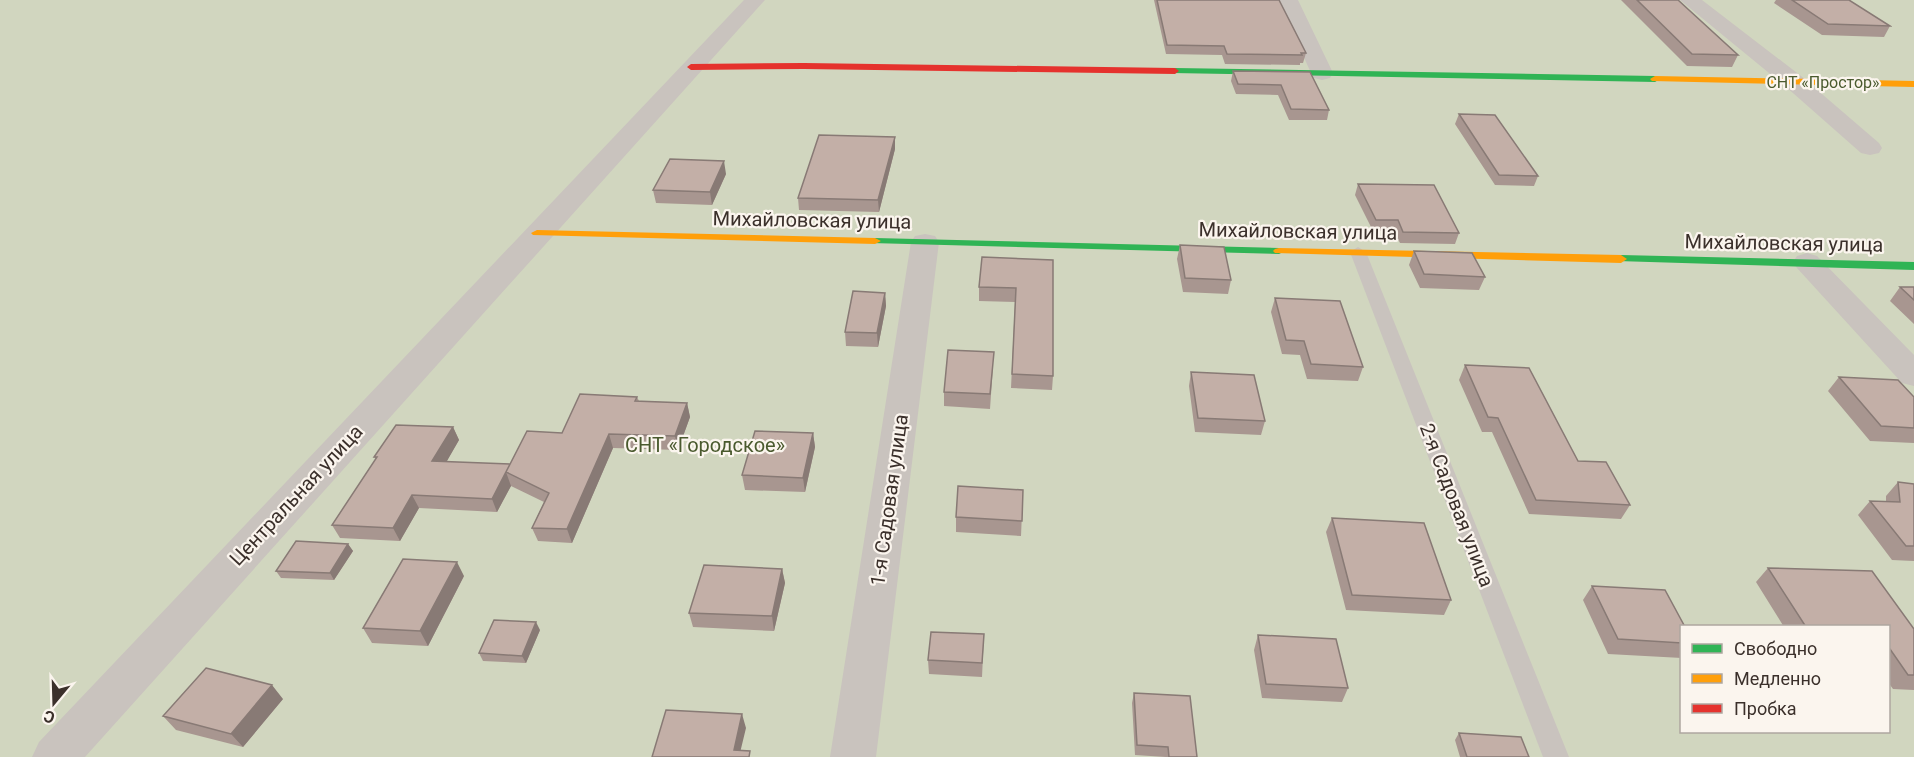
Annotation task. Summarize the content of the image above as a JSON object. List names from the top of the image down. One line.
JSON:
{"streets":{"street":["Михайловская улица","Центральная улица","1-я Садовая улица"],"lane":["2-я Садовая улица"]},"crossings":[["Михайловская улица","Центральная улица"],["Михайловская улица","1-я Садовая улица"],["Михайловская улица","2-я Садовая улица"]],"parks":["СНТ «Простор»","СНТ «Городское»"],"legend":["Свободно","Медленно","Пробка"],"north":"bottom"}
